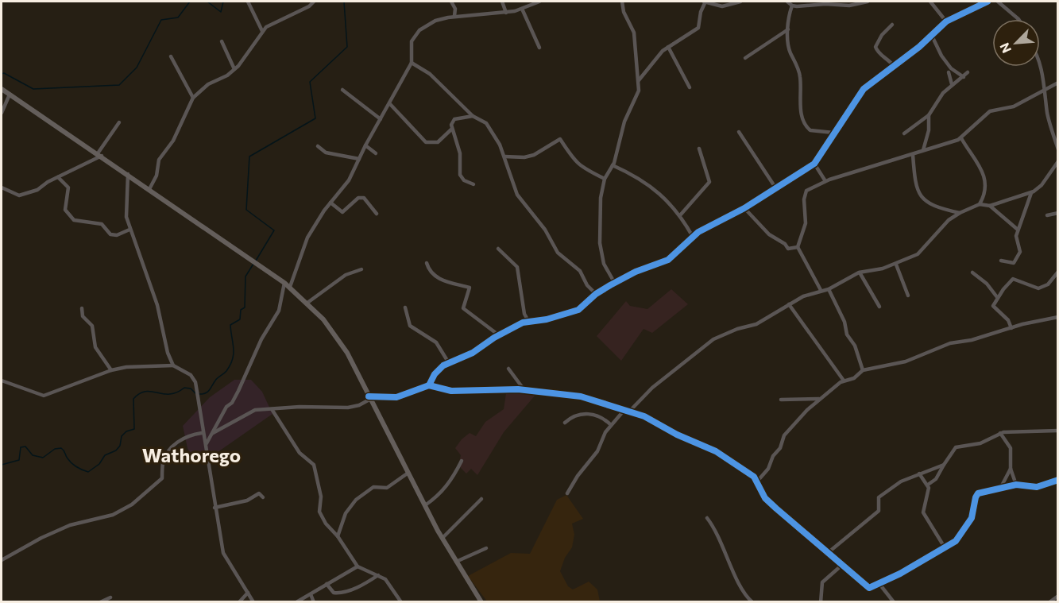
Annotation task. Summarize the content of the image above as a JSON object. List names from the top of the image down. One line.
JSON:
{"districts":["Wathorego"],"north":"bottom left"}
